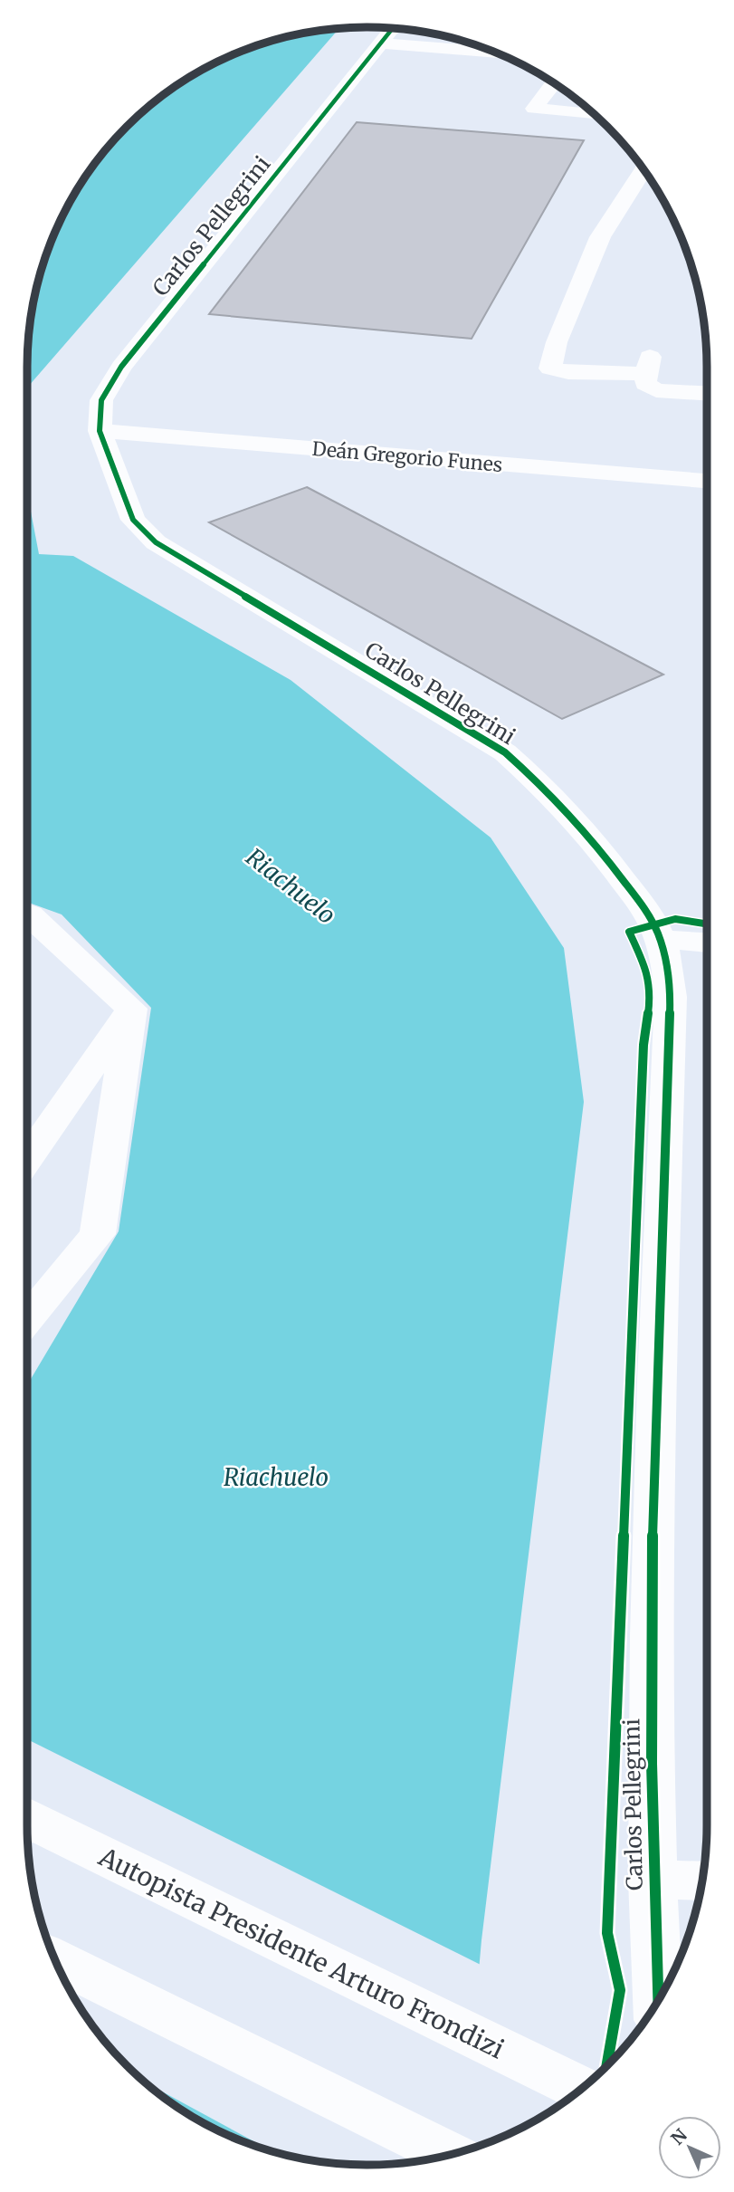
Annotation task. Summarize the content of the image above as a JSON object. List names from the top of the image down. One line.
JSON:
{"streets":{"main road":["Carlos Pellegrini","Deán Gregorio Funes","Autopista Presidente Arturo Frondizi"]},"crossings":[["Carlos Pellegrini","Deán Gregorio Funes"]],"water":["Riachuelo"],"north":"top left"}
